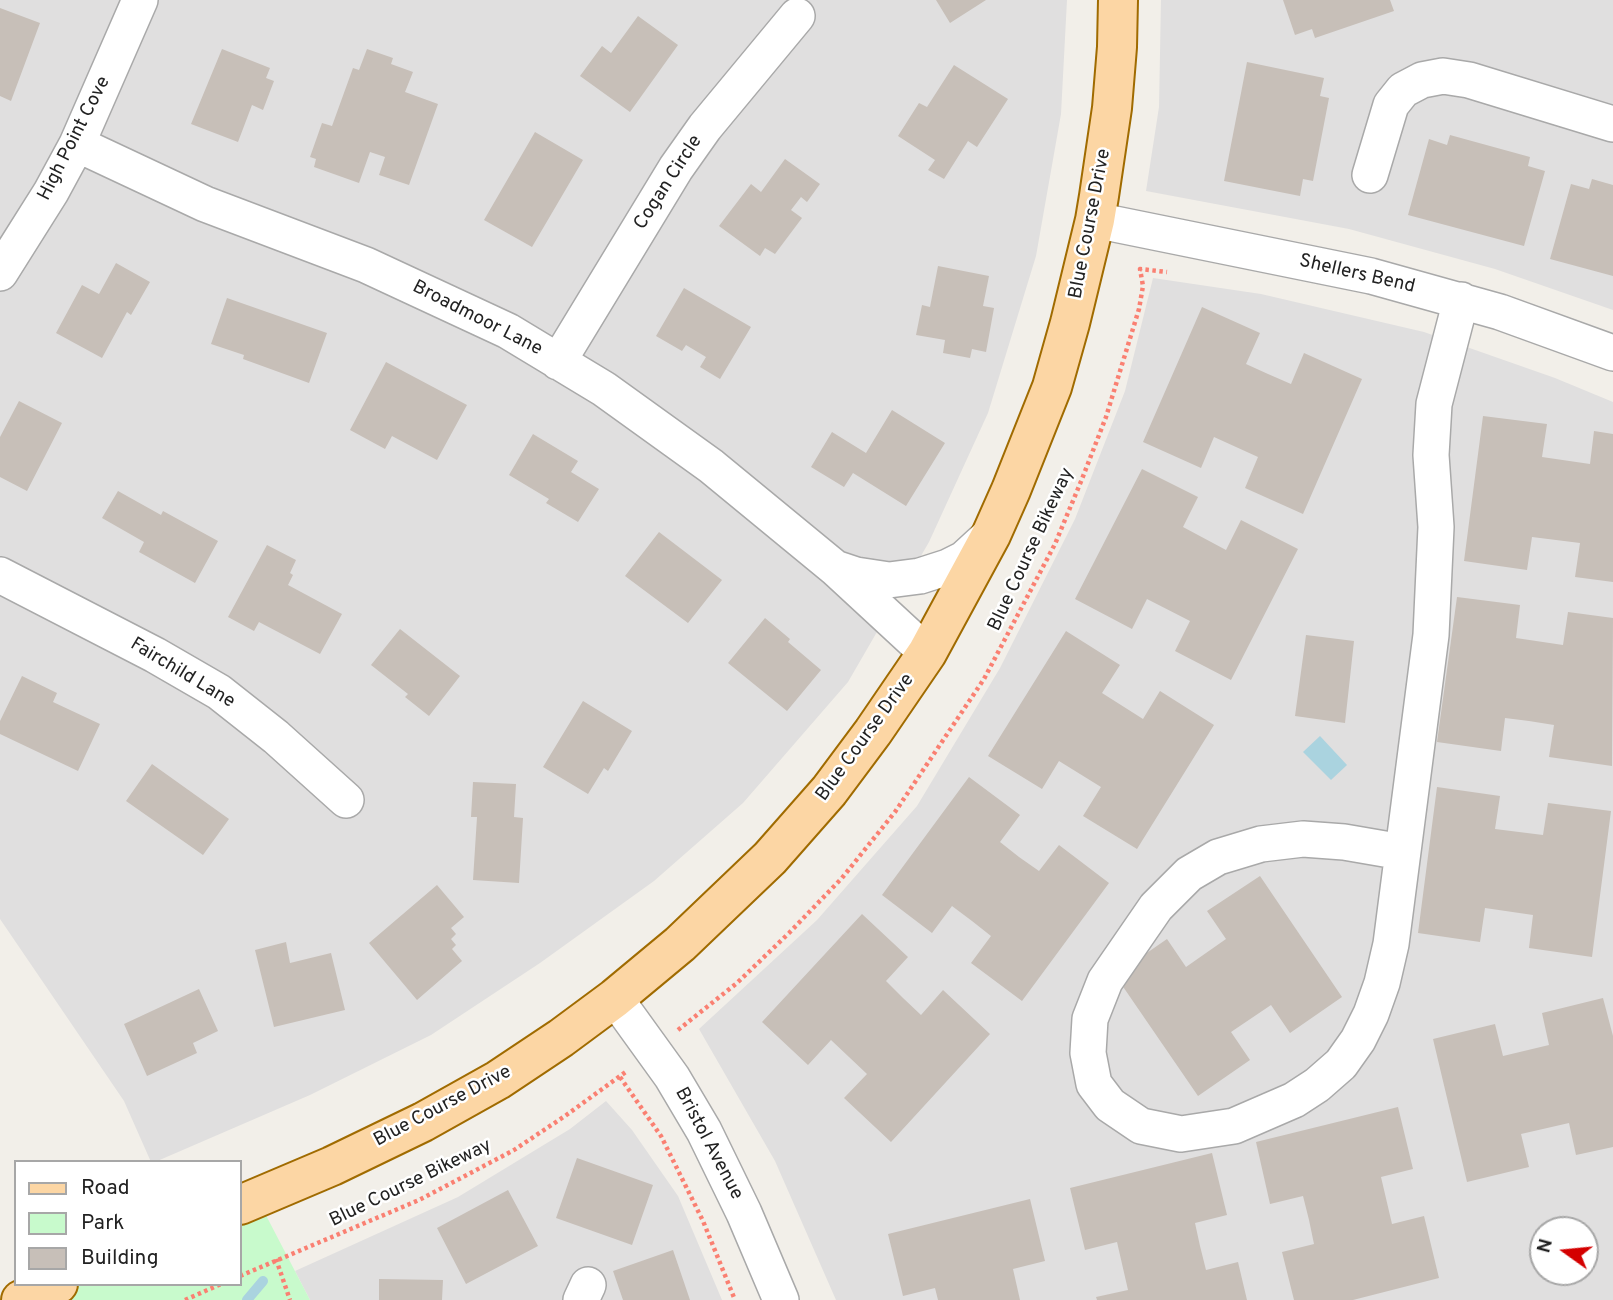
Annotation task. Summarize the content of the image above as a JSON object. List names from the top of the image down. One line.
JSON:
{"streets":{"main road":["Blue Course Drive"],"street":["High Point Cove","Cogan Circle","Shellers Bend","Broadmoor Lane","Fairchild Lane","Bristol Avenue"],"path":["Blue Course Bikeway"]},"crossings":[["High Point Cove","Broadmoor Lane"],["Cogan Circle","Broadmoor Lane"],["Blue Course Drive","Shellers Bend"],["Blue Course Drive","Broadmoor Lane"],["Blue Course Drive","Bristol Avenue"]],"legend":["Road","Park","Building"],"north":"left"}
